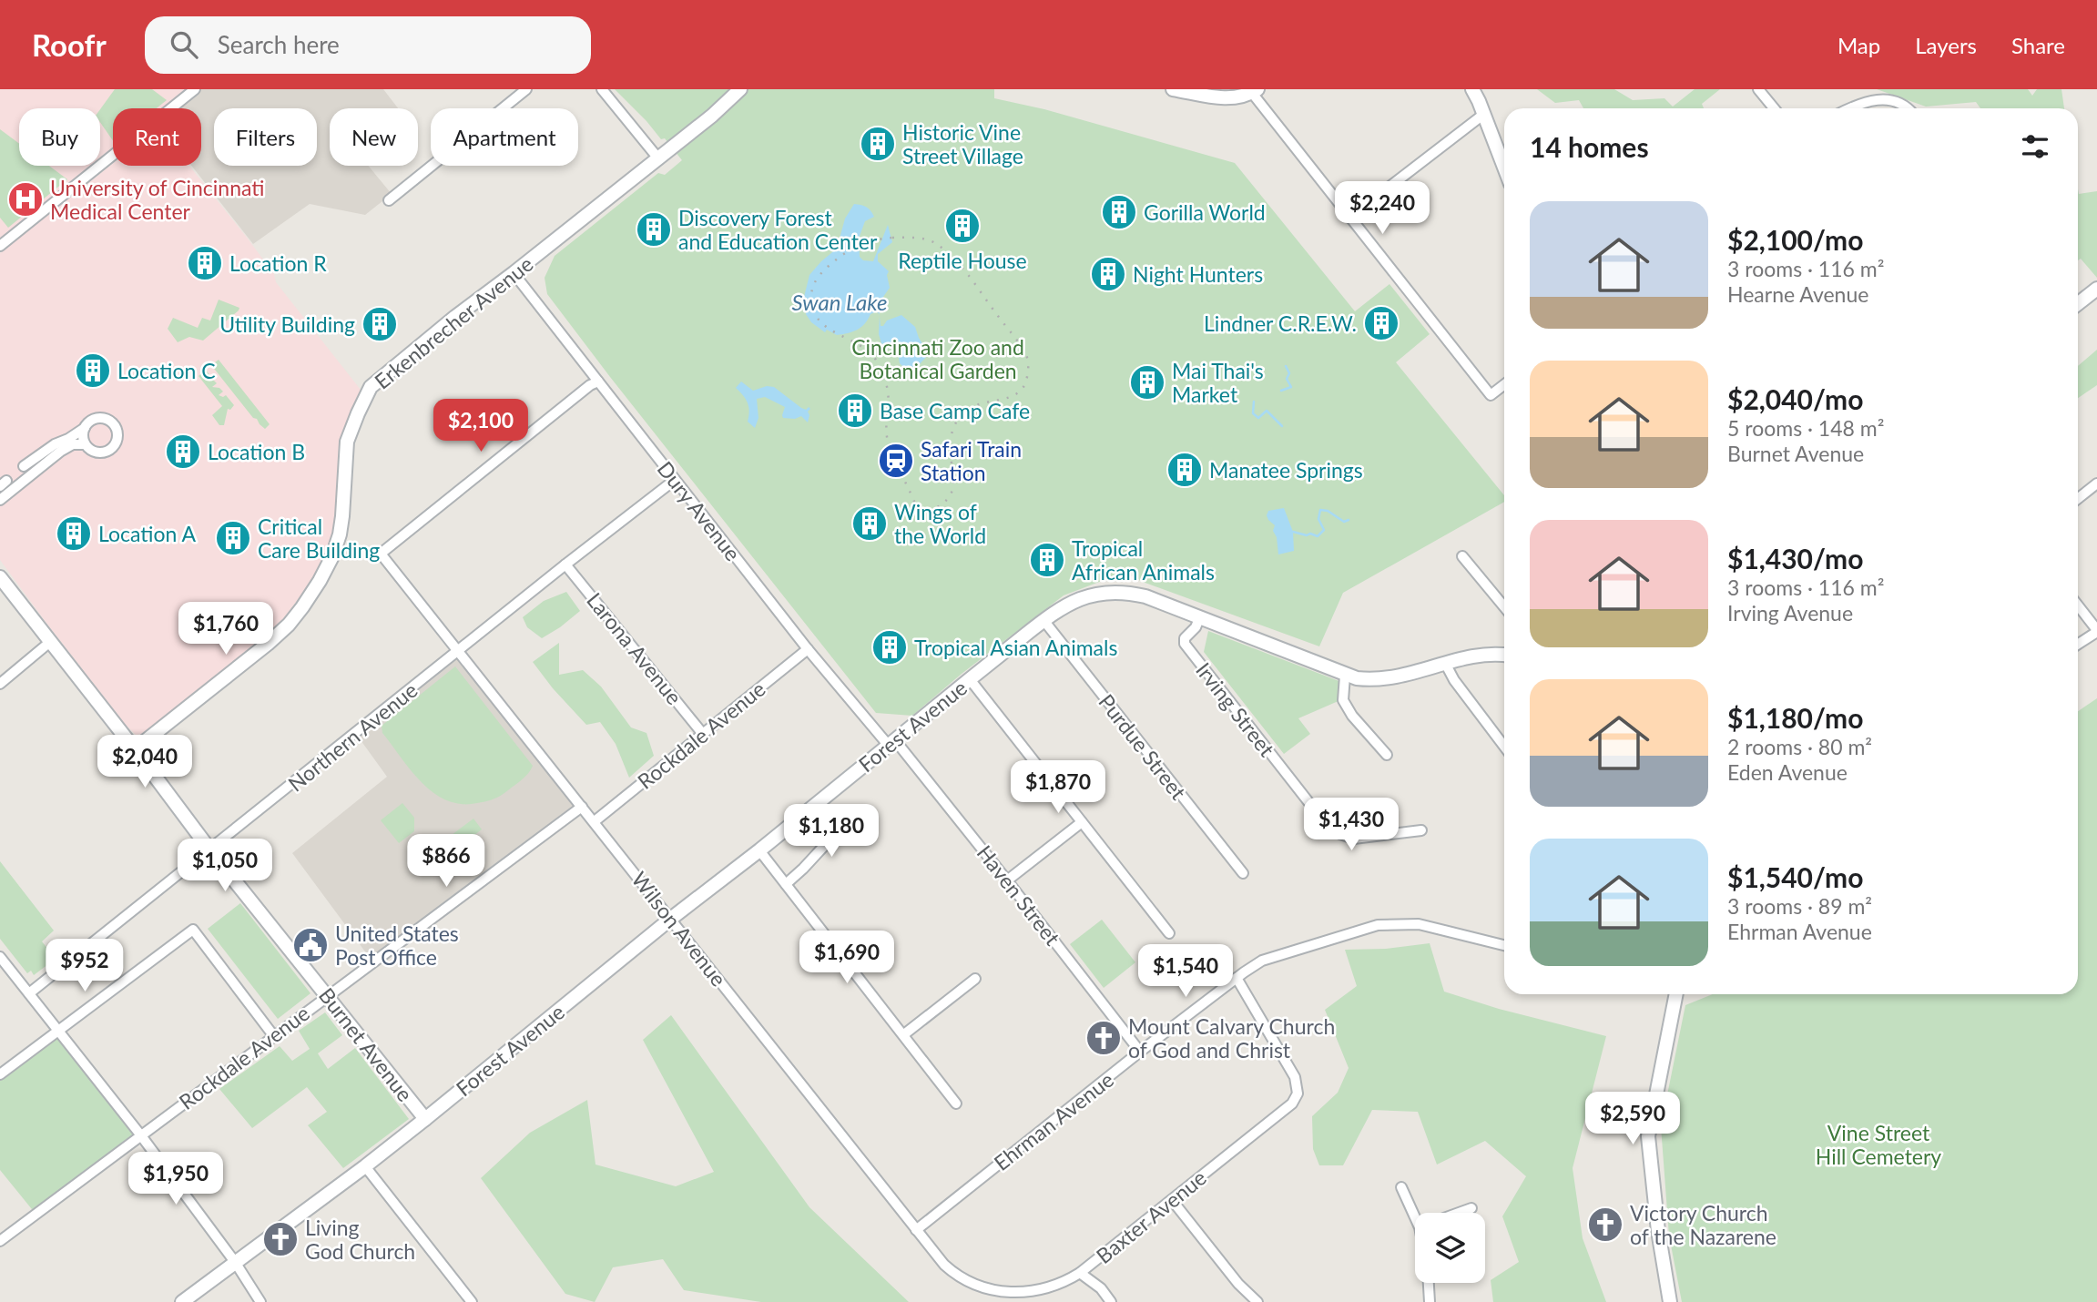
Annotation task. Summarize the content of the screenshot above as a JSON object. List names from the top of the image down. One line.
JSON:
{"streets":{"street":["Erkenbrecher Avenue","Dury Avenue","Larona Avenue","Irving Street","Forest Avenue","Rockdale Avenue","Northern Avenue","Purdue Street","Haven Street","Wilson Avenue","Burnet Avenue","Ehrman Avenue","Baxter Avenue"]},"crossings":[["Erkenbrecher Avenue","Dury Avenue"],["Erkenbrecher Avenue","Burnet Avenue"],["Dury Avenue","Forest Avenue"],["Dury Avenue","Rockdale Avenue"],["Dury Avenue","Northern Avenue"],["Dury Avenue","Haven Street"],["Dury Avenue","Wilson Avenue"],["Larona Avenue","Rockdale Avenue"],["Larona Avenue","Northern Avenue"],["Irving Street","Forest Avenue"],["Forest Avenue","Purdue Street"],["Forest Avenue","Haven Street"],["Forest Avenue","Wilson Avenue"],["Forest Avenue","Burnet Avenue"],["Rockdale Avenue","Wilson Avenue"],["Rockdale Avenue","Burnet Avenue"],["Northern Avenue","Wilson Avenue"],["Northern Avenue","Burnet Avenue"],["Haven Street","Ehrman Avenue"],["Wilson Avenue","Ehrman Avenue"],["Wilson Avenue","Baxter Avenue"],["Ehrman Avenue","Baxter Avenue"]],"water":["Swan Lake"],"parks":["Cincinnati Zoo and Botanical Garden","Vine Street Hill Cemetery"],"places":{"building":["Historic Vine Street Village","Gorilla World","Reptile House","Discovery Forest and Education Center","Location R","Night Hunters","Lindner C.R.E.W.","Utility Building","Location C","Mai Thai's Market","Base Camp Cafe","Location B","Manatee Springs","Wings of the World","Location A","Critical Care Building","Tropical African Animals","Tropical Asian Animals"],"hospital":["University of Cincinnati Medical Center"],"station":["Safari Train Station"],"public building":["United States Post Office"],"church":["Mount Calvary Church of God and Christ","Victory Church of the Nazarene","Living God Church"]},"page":{"header":"Roofr","search":"Search here","nav":["Map","Layers","Share"],"chip":["Buy","Rent","Filters","New","Apartment"],"heading":"14 homes","price":["$2,240","$2,100","$1,760","$2,040","$1,870","$1,430","$1,180","$866","$1,050","$1,690","$952","$1,540","$2,590","$1,950"],"list":[{"name":"$2,100/mo","note":"3 rooms · 116 m² · Hearne Avenue"},{"name":"$2,040/mo","note":"5 rooms · 148 m² · Burnet Avenue"},{"name":"$1,430/mo","note":"3 rooms · 116 m² · Irving Avenue"},{"name":"$1,180/mo","note":"2 rooms · 80 m² · Eden Avenue"},{"name":"$1,540/mo","note":"3 rooms · 89 m² · Ehrman Avenue"}]}}
